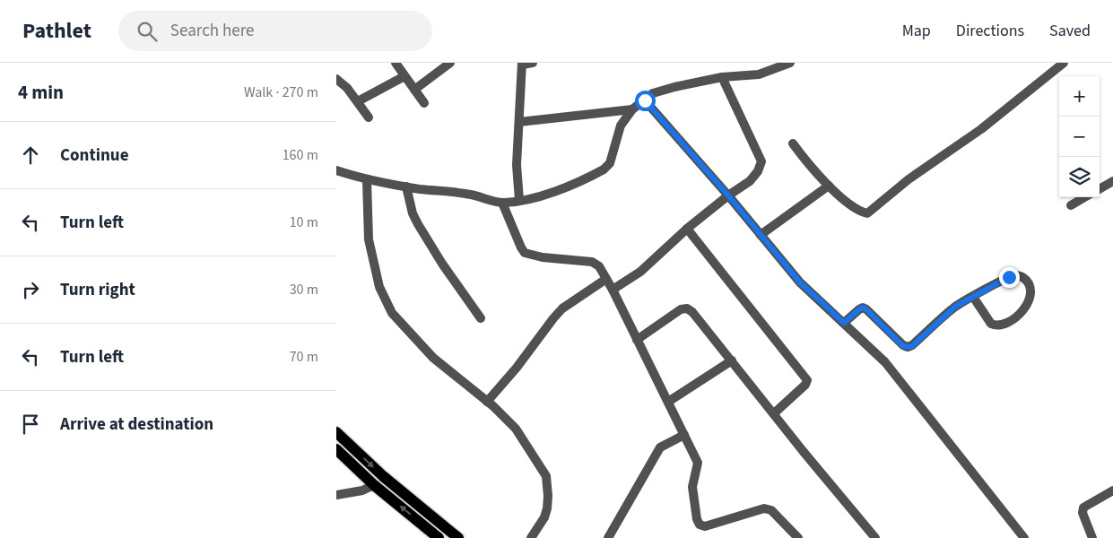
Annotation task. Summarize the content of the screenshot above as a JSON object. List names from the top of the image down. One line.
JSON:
{"page":{"header":"Pathlet","search":"Search here","nav":["Map","Directions","Saved"],"heading":["4 min","Walk · 270 m"],"map_buttons":["+","−"],"list":[["Continue","160 m"],["Turn left","10 m"],["Turn right","30 m"],["Turn left","70 m"],"Arrive at destination"]}}
